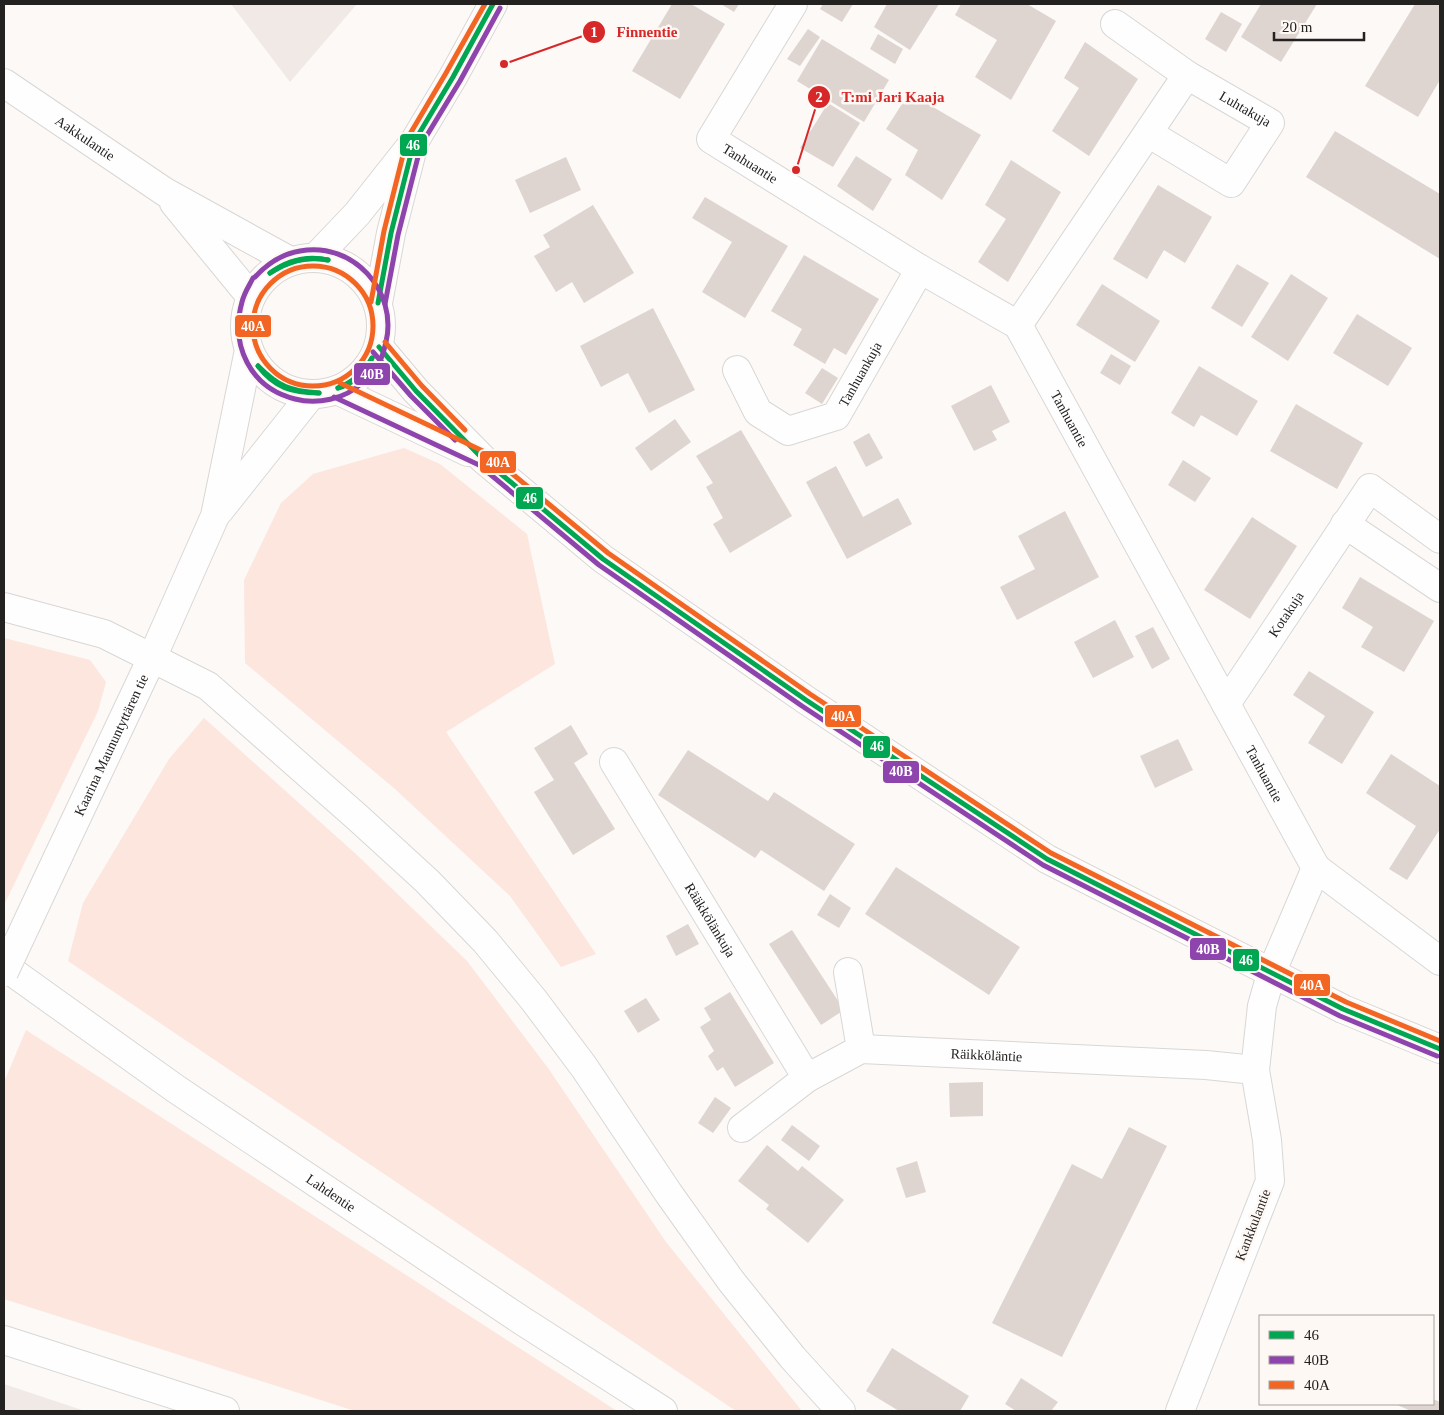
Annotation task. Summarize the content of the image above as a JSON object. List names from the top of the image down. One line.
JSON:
{"streets":{"main road":["Luhtakuja","Aakkulantie","Tanhuantie","Tanhuankuja","Kotakuja","Kaarina Maununtyttären tie","Rääkkölänkuja","Räikköläntie","Lahdentie","Kankkulantie"]},"crossings":[["Aakkulantie","Kaarina Maununtyttären tie"],["Tanhuantie","Tanhuankuja"],["Tanhuantie","Kotakuja"],["Räikköläntie","Kankkulantie"]],"places":["Finnentie","T:mi Jari Kaaja"],"lines":["transit line 46","transit line 40A","transit line 40B"],"legend":["46","40B","40A"],"scale_bar":"20 m"}
